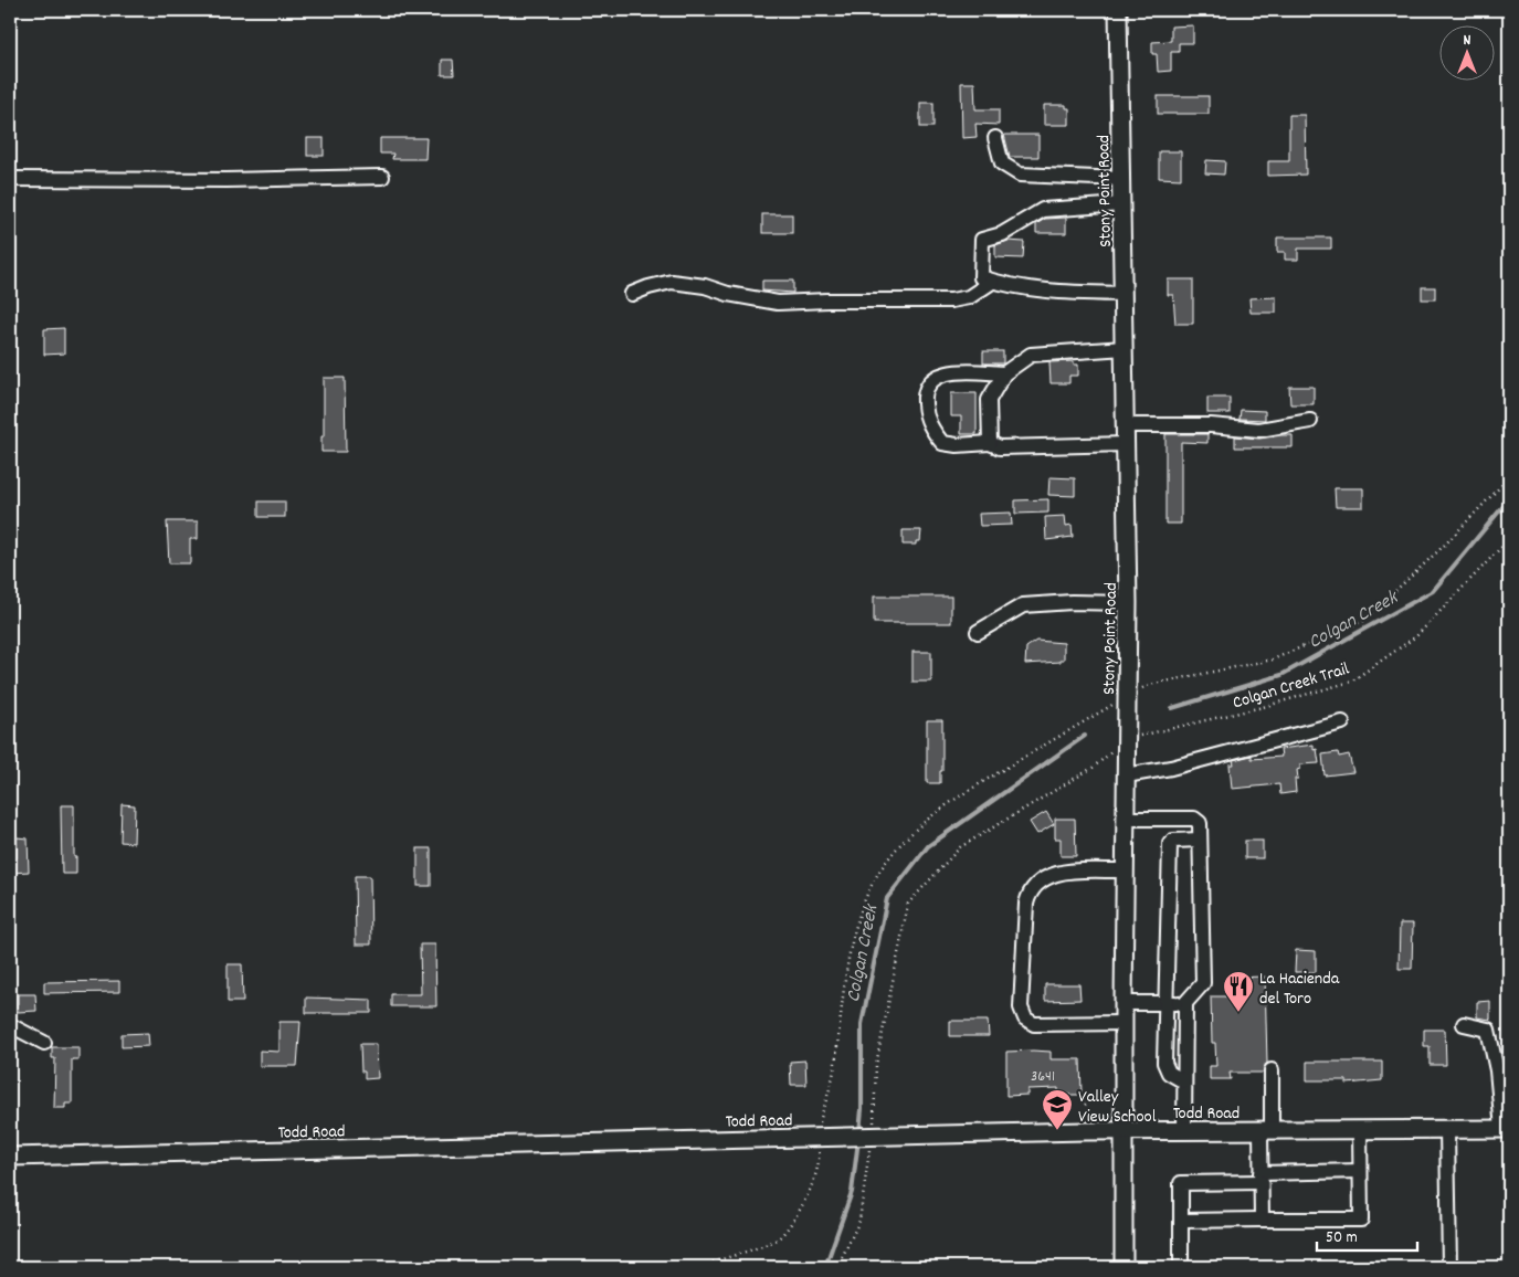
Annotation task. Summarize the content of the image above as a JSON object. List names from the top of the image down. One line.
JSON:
{"streets":{"main road":["Stony Point Road","Todd Road"],"path":["Colgan Creek Trail"]},"crossings":[["Stony Point Road","Colgan Creek Trail"],["Stony Point Road","Todd Road"]],"water":["Colgan Creek"],"places":{"restaurant":["La Hacienda del Toro"],"school or university":["Valley View School"]},"house_numbers":["3641"],"scale_bar":"50 m","north":"top"}
